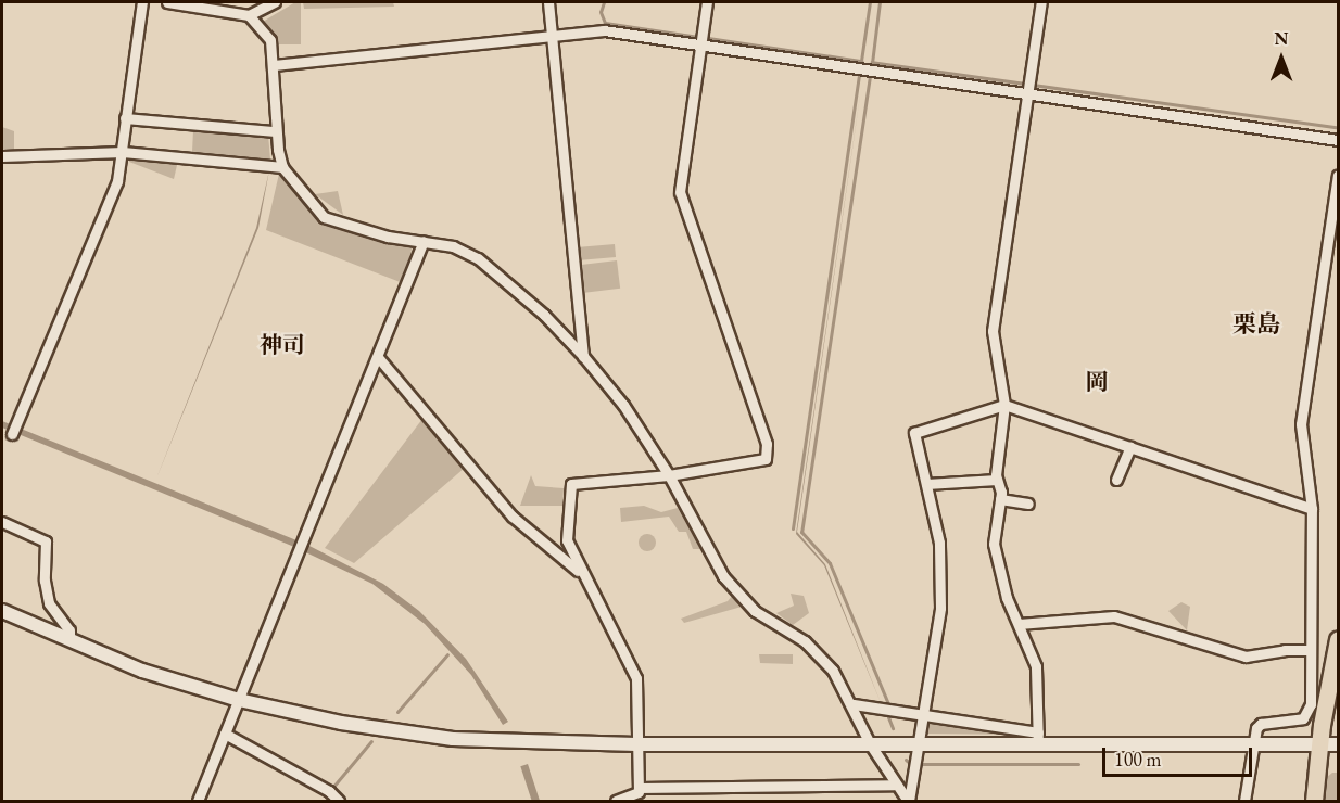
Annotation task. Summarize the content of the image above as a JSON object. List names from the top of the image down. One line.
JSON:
{"districts":["栗島","神司","岡"],"scale_bar":"100 m","north":"top"}
